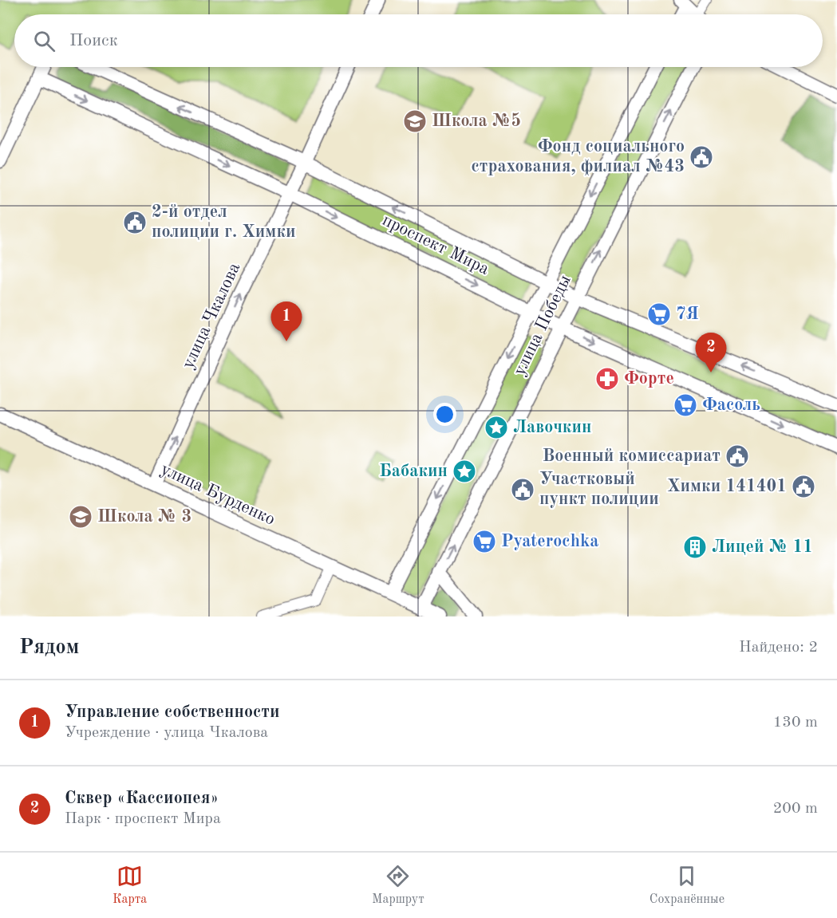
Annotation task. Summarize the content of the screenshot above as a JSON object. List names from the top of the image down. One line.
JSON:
{"streets":{"street":["проспект Мира","улица Чкалова","улица Победы","улица Бурденко"]},"crossings":[["проспект Мира","улица Чкалова"],["проспект Мира","улица Победы"],["улица Чкалова","улица Бурденко"],["улица Победы","улица Бурденко"]],"one_way":["улица Чкалова"],"places":{"school or university":["Школа №5","Школа № 3"],"public building":["Фонд социального страхования, филиал №43","2-й отдел полиции г. Химки","Военный комиссариат","Химки 141401","Участковый пункт полиции"],"supermarket":["7Я","Фасоль","Pyaterochka"],"pharmacy":["Форте"],"place":["Лавочкин","Бабакин"],"building":["Лицей № 11"]},"page":{"search":"Поиск","pins":["1","2"],"heading":["Рядом","Найдено: 2"],"list":[{"mark":"1","name":"Управление собственности","note":"Учреждение · улица Чкалова","value":"130 m"},{"mark":"2","name":"Сквер «Кассиопея»","note":"Парк · проспект Мира","value":"200 m"}],"nav":["Карта","Маршрут","Сохранённые"]}}
